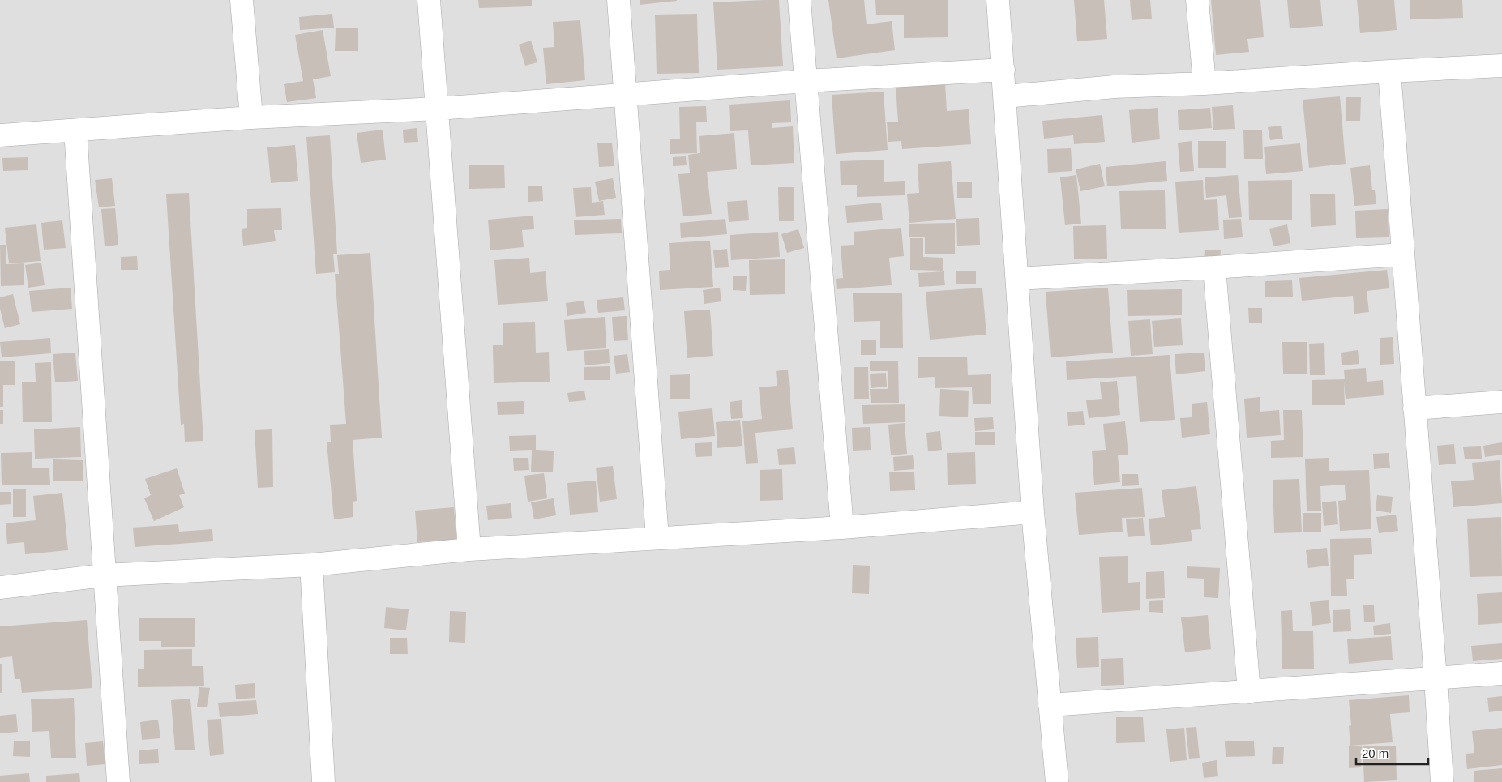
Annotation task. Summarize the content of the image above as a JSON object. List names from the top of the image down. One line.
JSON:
{"scale_bar":"20 m"}
